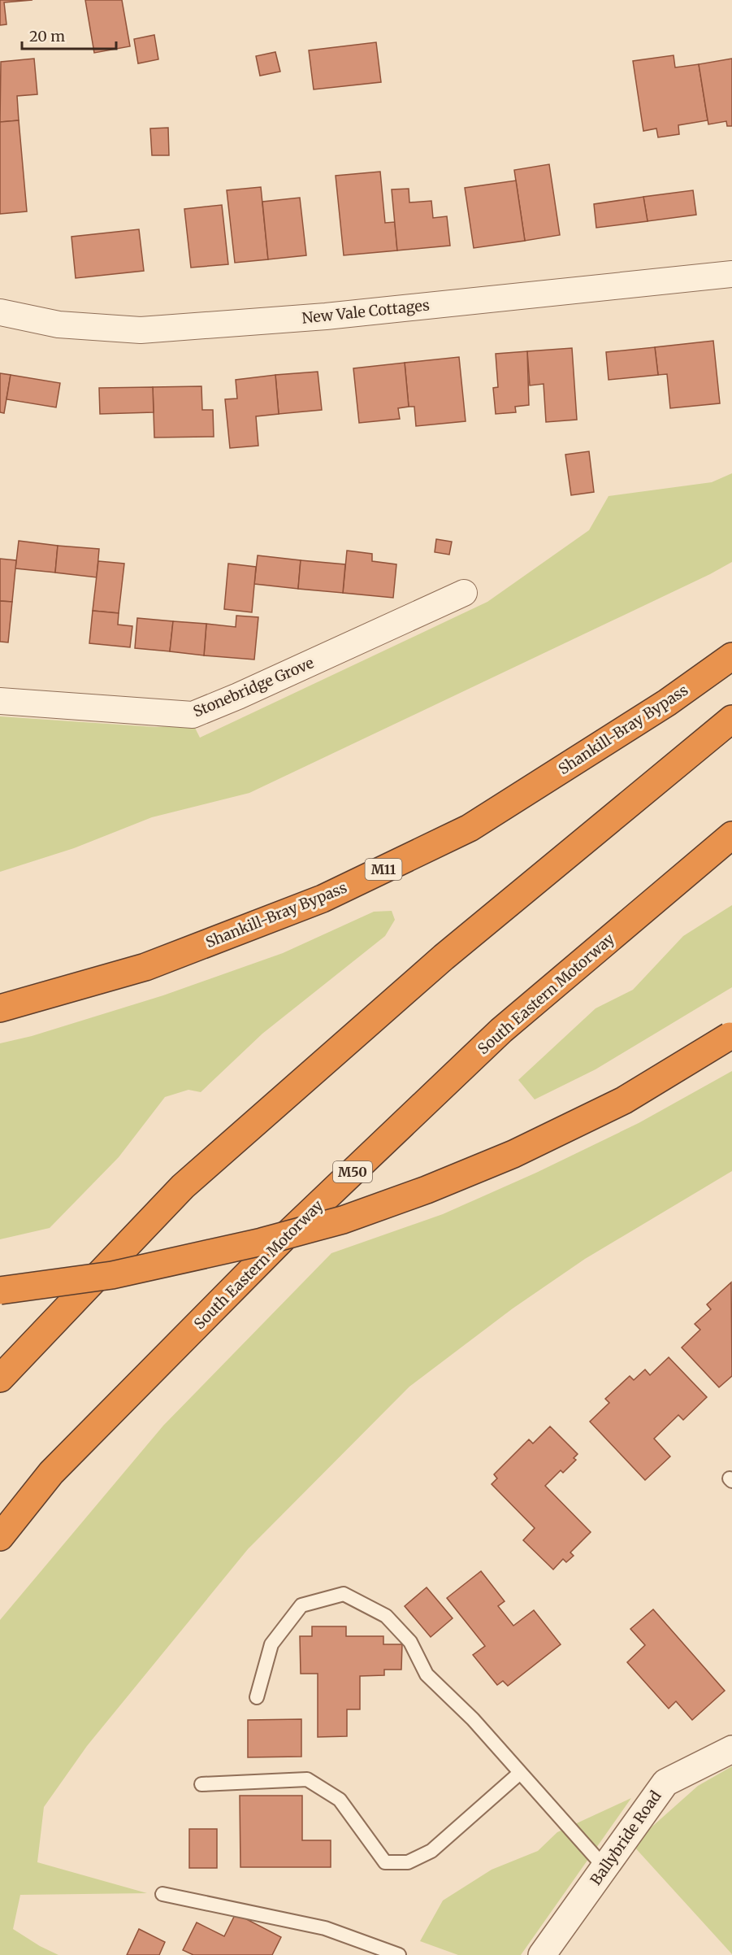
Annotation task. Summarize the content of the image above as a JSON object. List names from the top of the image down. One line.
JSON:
{"streets":{"highway":["Shankill-Bray Bypass","M11","South Eastern Motorway","M50"],"street":["New Vale Cottages","Stonebridge Grove","Ballybride Road"]},"scale_bar":"20 m"}
